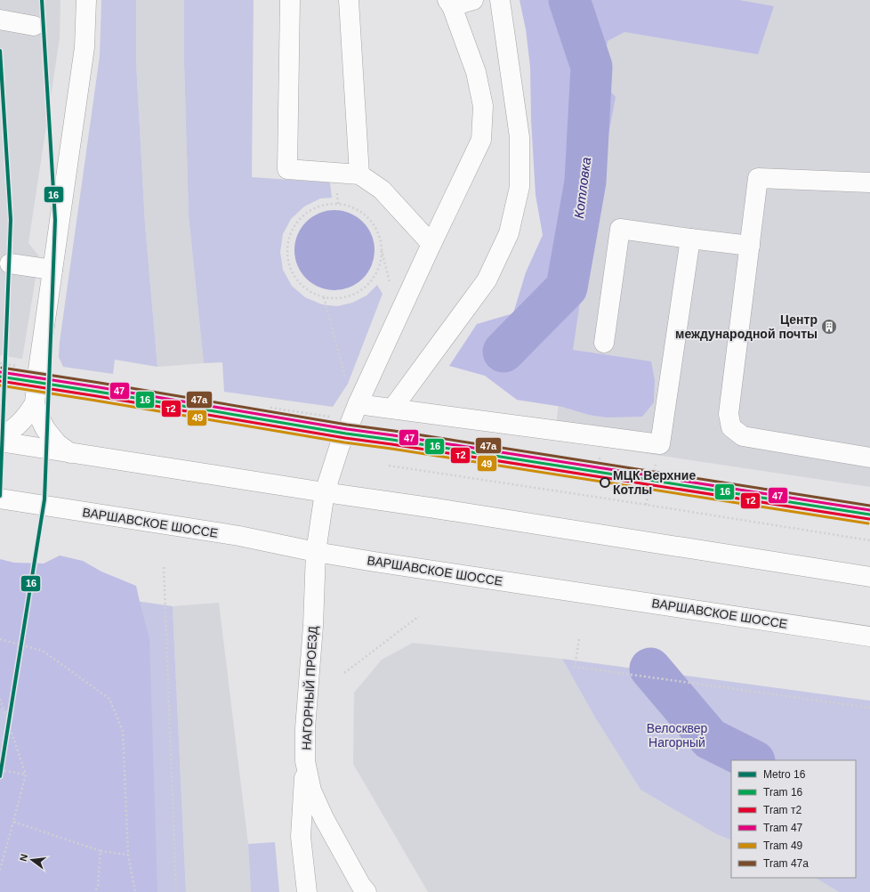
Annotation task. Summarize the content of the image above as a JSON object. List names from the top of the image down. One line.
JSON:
{"streets":{"main road":["ВАРШАВСКОЕ ШОССЕ","НАГОРНЫЙ ПРОЕЗД"]},"crossings":[["ВАРШАВСКОЕ ШОССЕ","НАГОРНЫЙ ПРОЕЗД"]],"water":["Котловка"],"parks":["Велосквер Нагорный"],"places":{"building":["Центр международной почты"],"other":["МЦК Верхние Котлы"]},"lines":["metro line 16","tram line 47а","tram line 47","tram line 16","tram line т2","tram line 49"],"legend":["Metro 16","Tram 16","Tram т2","Tram 47","Tram 49","Tram 47а"],"north":"left"}
